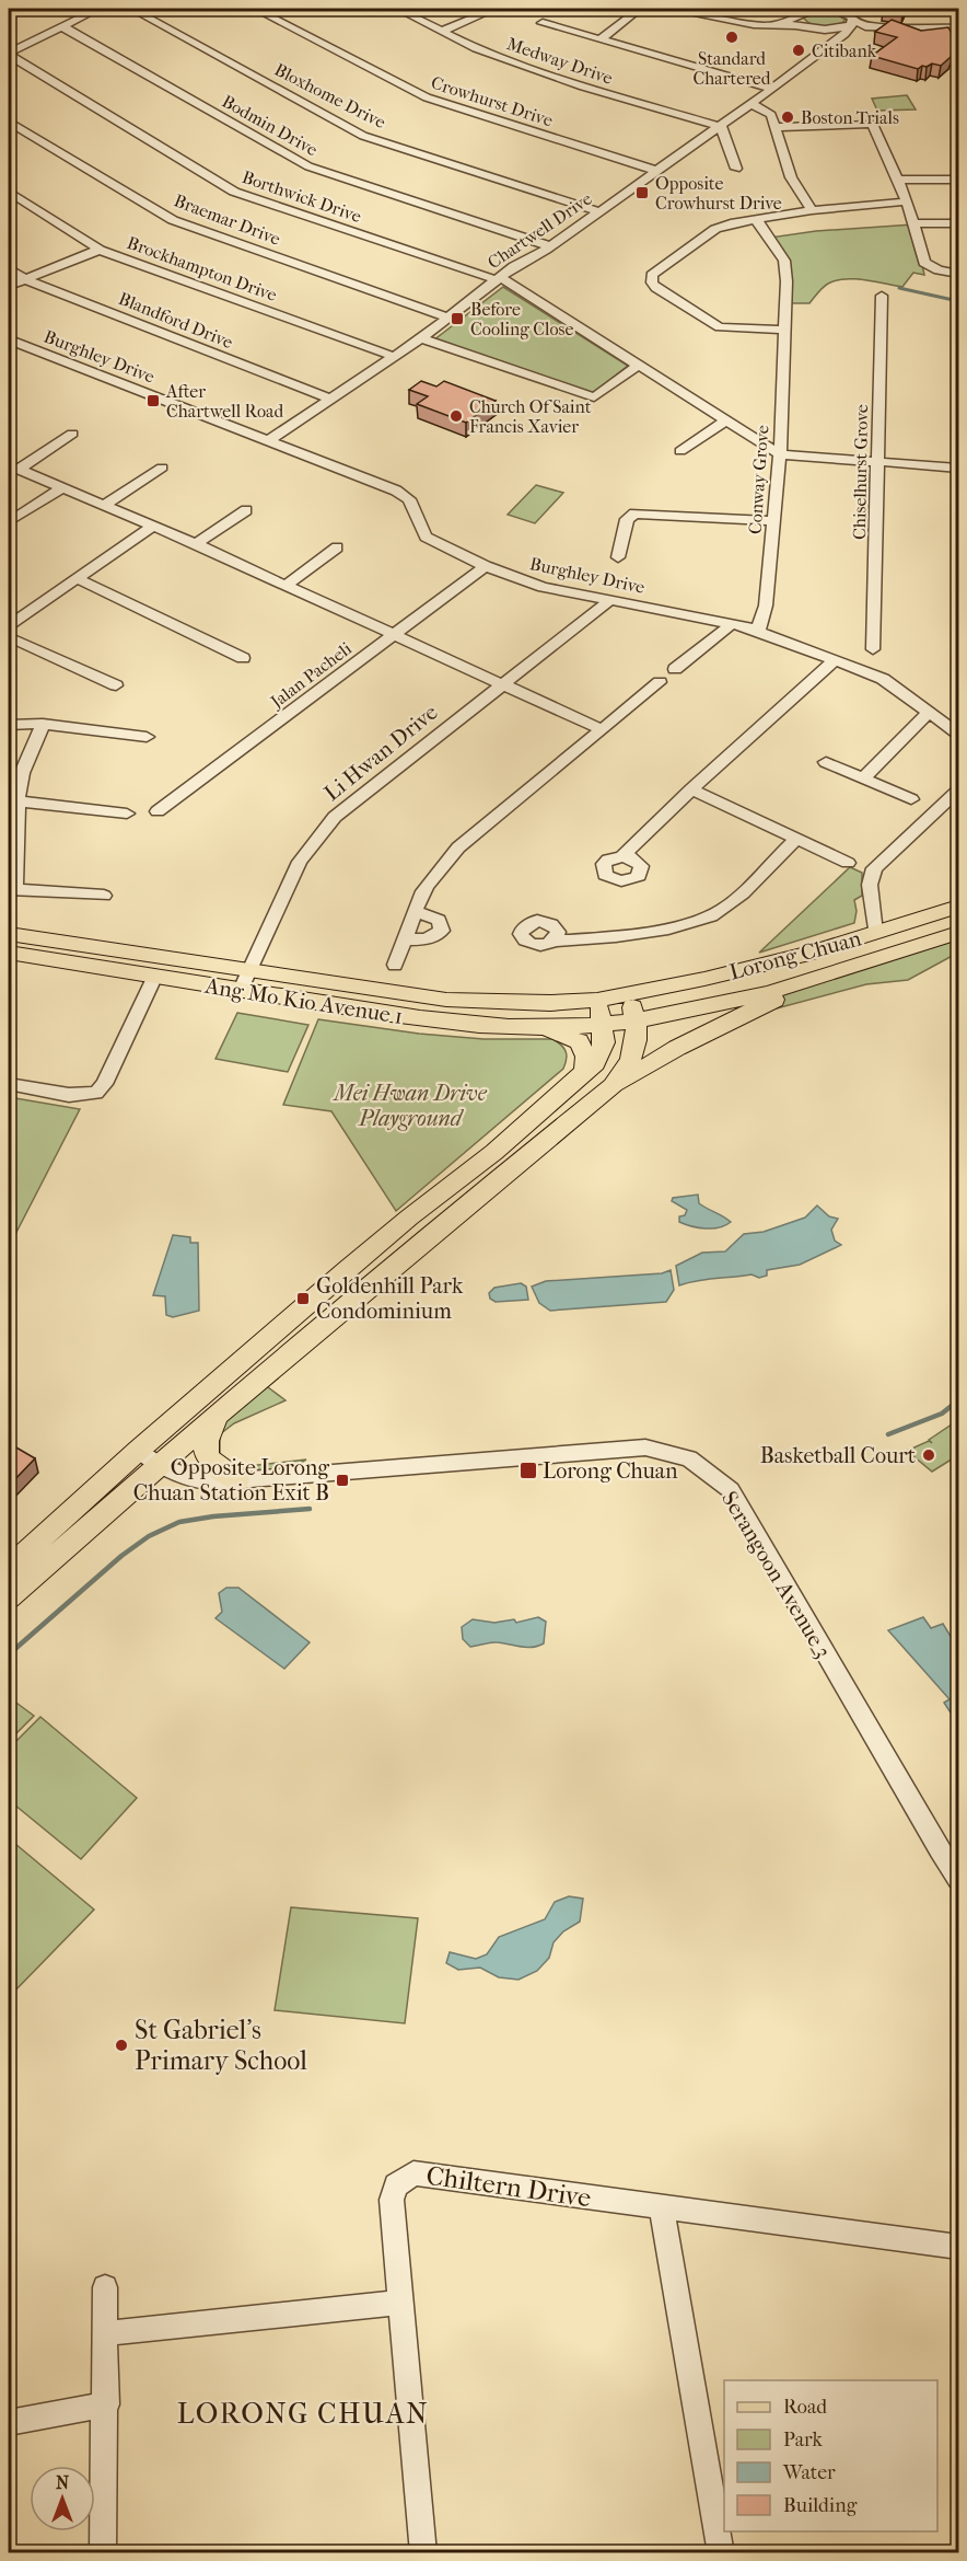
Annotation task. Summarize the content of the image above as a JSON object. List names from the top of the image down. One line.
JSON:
{"streets":{"main road":["Lorong Chuan","Ang Mo Kio Avenue 1"],"street":["Medway Drive","Bloxhome Drive","Crowhurst Drive","Bodmin Drive","Borthwick Drive","Braemar Drive","Chartwell Drive","Brockhampton Drive","Blandford Drive","Burghley Drive","Chiselhurst Grove","Conway Grove","Jalan Pacheli","Li Hwan Drive","Serangoon Avenue 3","Chiltern Drive"]},"crossings":[["Medway Drive","Chartwell Drive"],["Bloxhome Drive","Chartwell Drive"],["Crowhurst Drive","Chartwell Drive"],["Bodmin Drive","Chartwell Drive"],["Borthwick Drive","Chartwell Drive"],["Borthwick Drive","Conway Grove"],["Braemar Drive","Chartwell Drive"],["Chartwell Drive","Brockhampton Drive"],["Chartwell Drive","Blandford Drive"],["Chartwell Drive","Burghley Drive"],["Burghley Drive","Conway Grove"],["Burghley Drive","Jalan Pacheli"],["Burghley Drive","Li Hwan Drive"],["Li Hwan Drive","Ang Mo Kio Avenue 1"],["Lorong Chuan","Ang Mo Kio Avenue 1"]],"districts":["LORONG CHUAN"],"parks":["Mei Hwan Drive Playground"],"places":{"other":["Standard Chartered","Citibank","Boston Trials","Church Of Saint Francis Xavier","Basketball Court","St Gabriel's Primary School"],"transit":["Opposite Crowhurst Drive","Before Cooling Close","After Chartwell Road","Goldenhill Park Condominium","Lorong Chuan","Opposite Lorong Chuan Station Exit B"]},"legend":["Road","Park","Water","Building"],"north":"top"}
